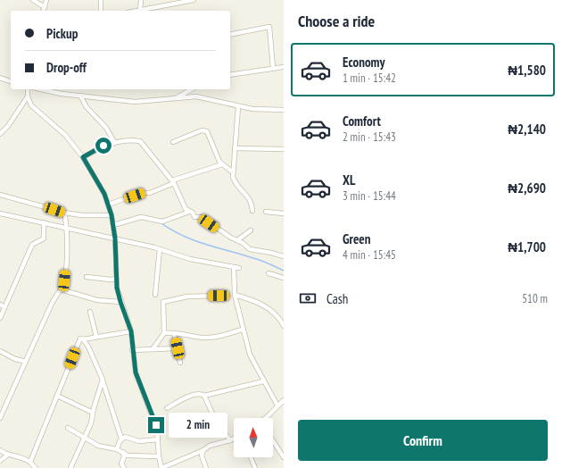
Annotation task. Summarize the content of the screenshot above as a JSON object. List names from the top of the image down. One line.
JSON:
{"north":"top","page":{"heading":"Choose a ride","banner":["Pickup","Drop-off"],"list":[{"name":"Economy","note":"1 min · 15:42","value":"₦1,580"},{"name":"Comfort","note":"2 min · 15:43","value":"₦2,140"},{"name":"XL","note":"3 min · 15:44","value":"₦2,690"},{"name":"Green","note":"4 min · 15:45","value":"₦1,700"}],"pay":["Cash","510 m"],"bubble":"2 min","buttons":"Confirm"}}
